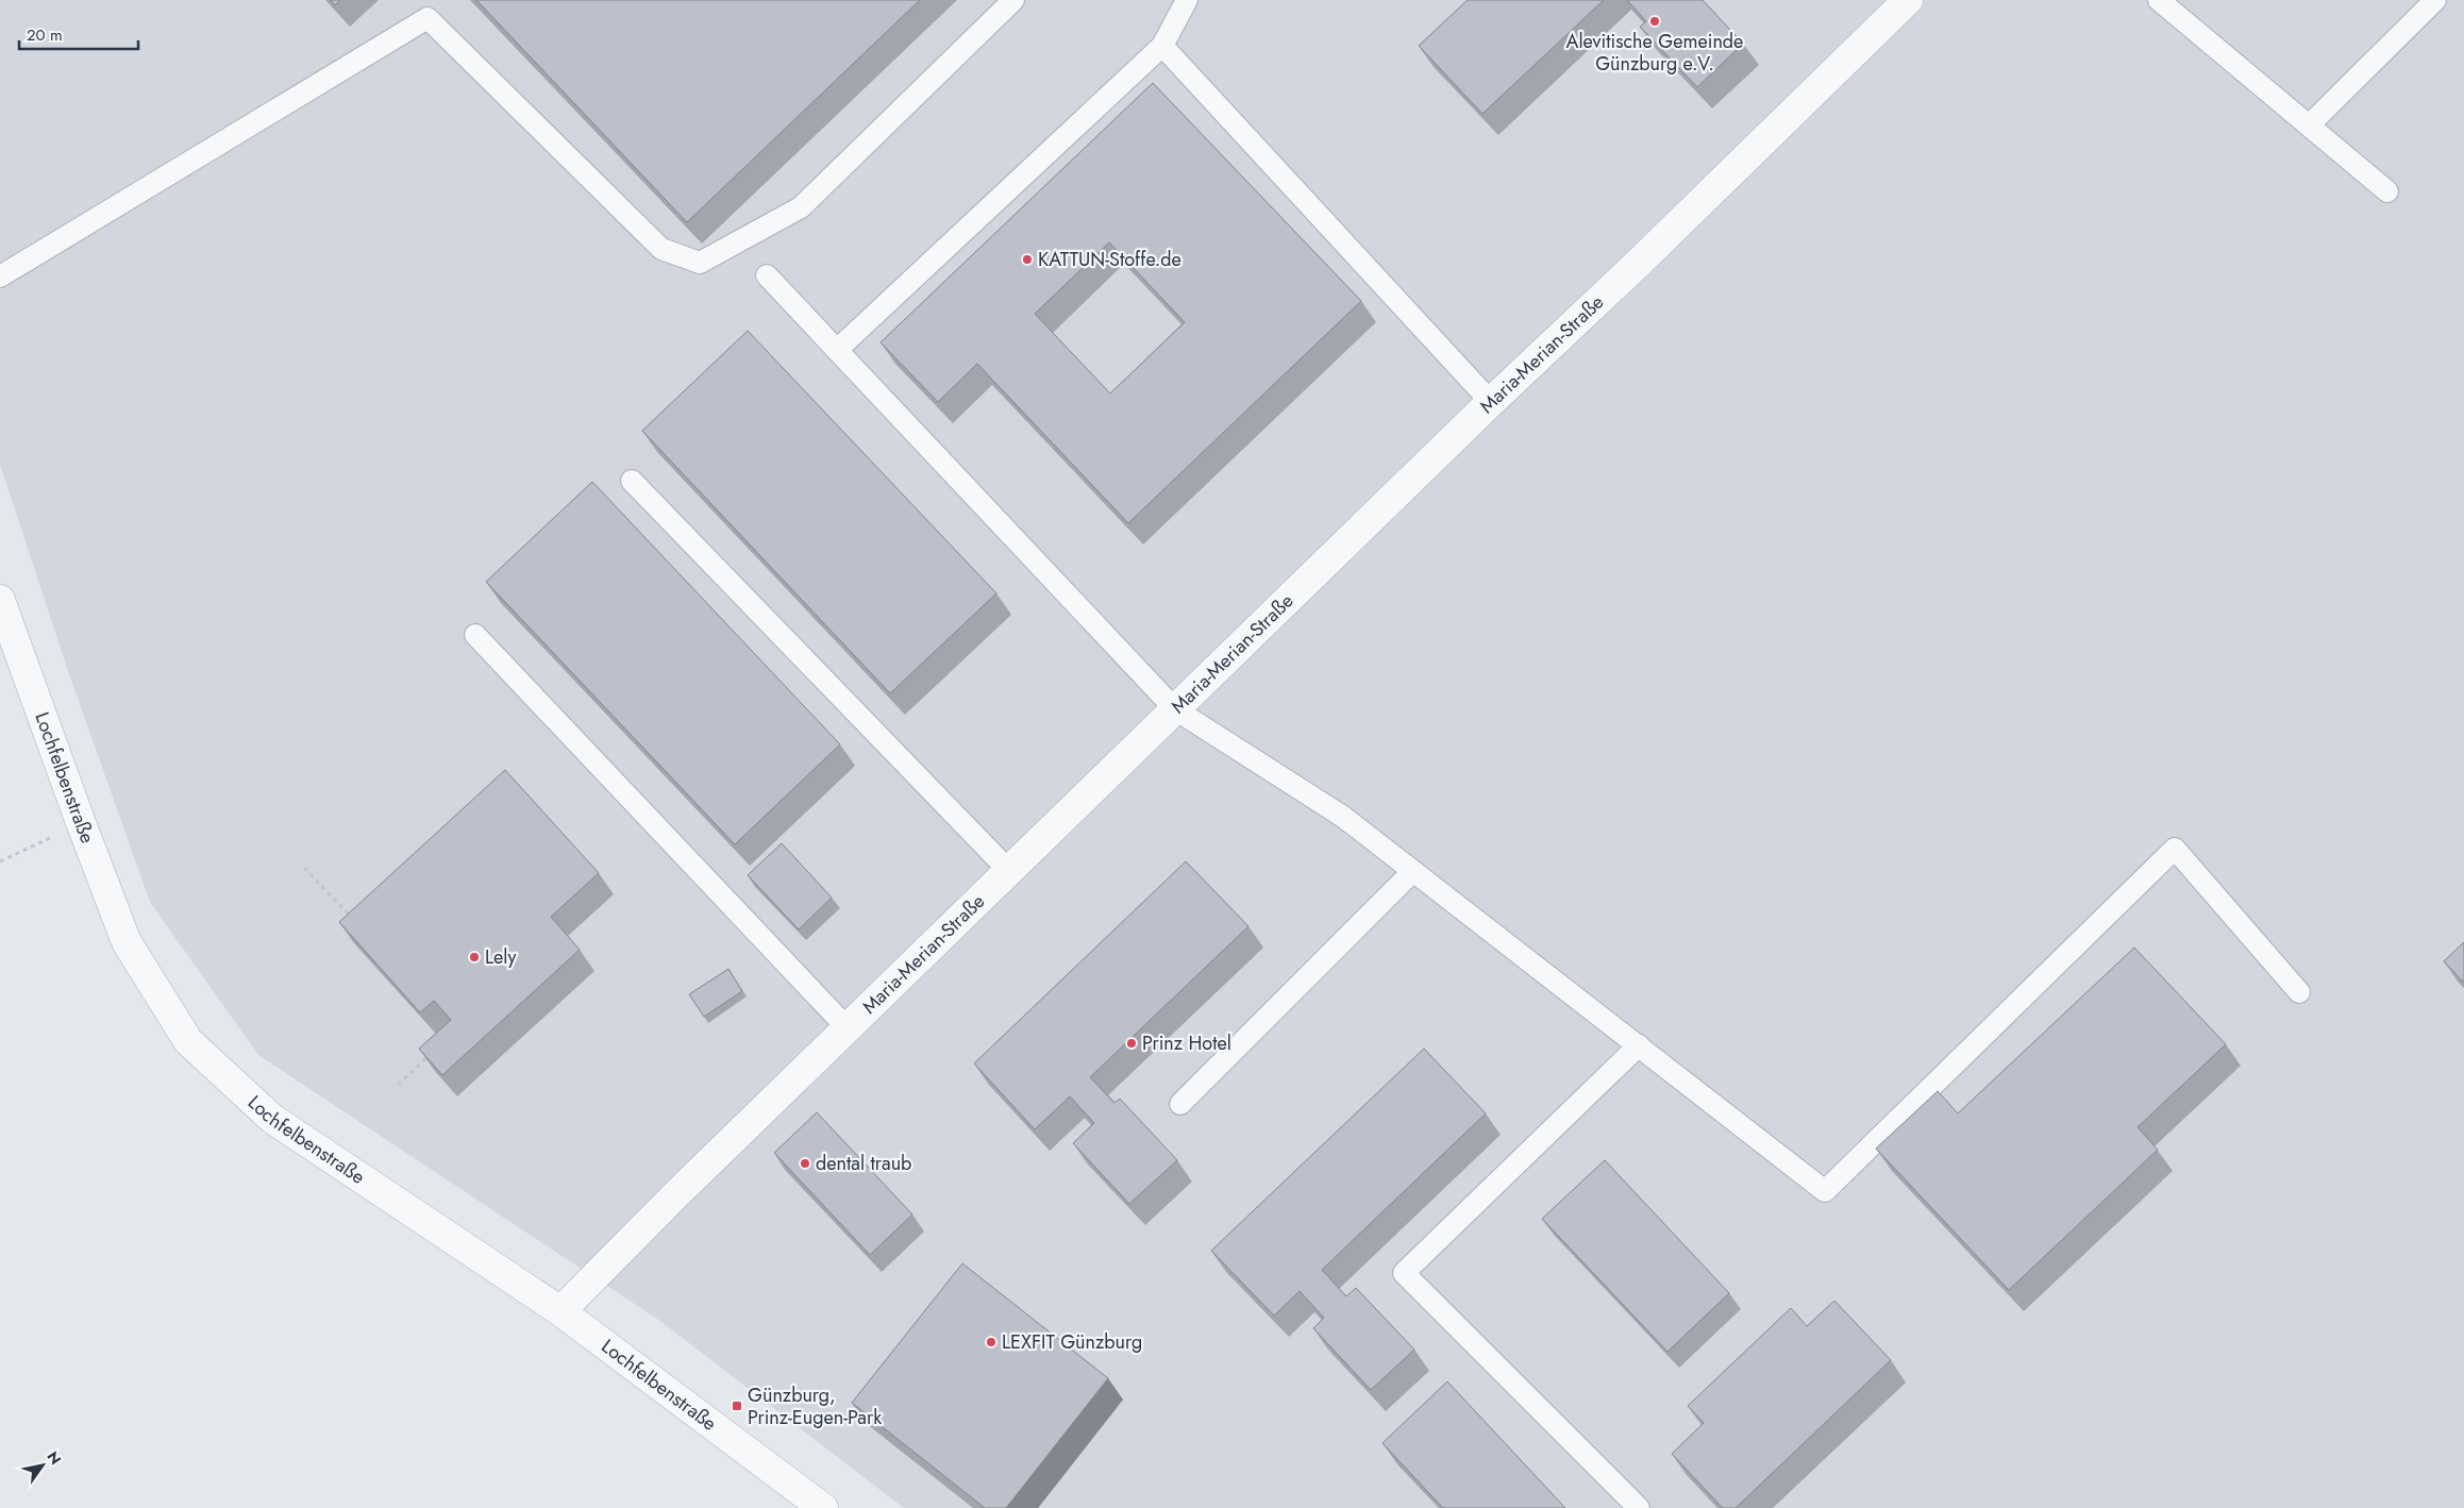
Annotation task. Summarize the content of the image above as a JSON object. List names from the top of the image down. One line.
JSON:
{"streets":{"street":["Maria-Merian-Straße","Lochfelbenstraße"]},"crossings":[["Maria-Merian-Straße","Lochfelbenstraße"]],"places":{"other":["Alevitische Gemeinde Günzburg e.V.","KATTUN-Stoffe.de","Lely","Prinz Hotel","dental traub","LEXFIT Günzburg"],"transit":["Günzburg, Prinz-Eugen-Park"]},"scale_bar":"20 m","north":"top right"}
